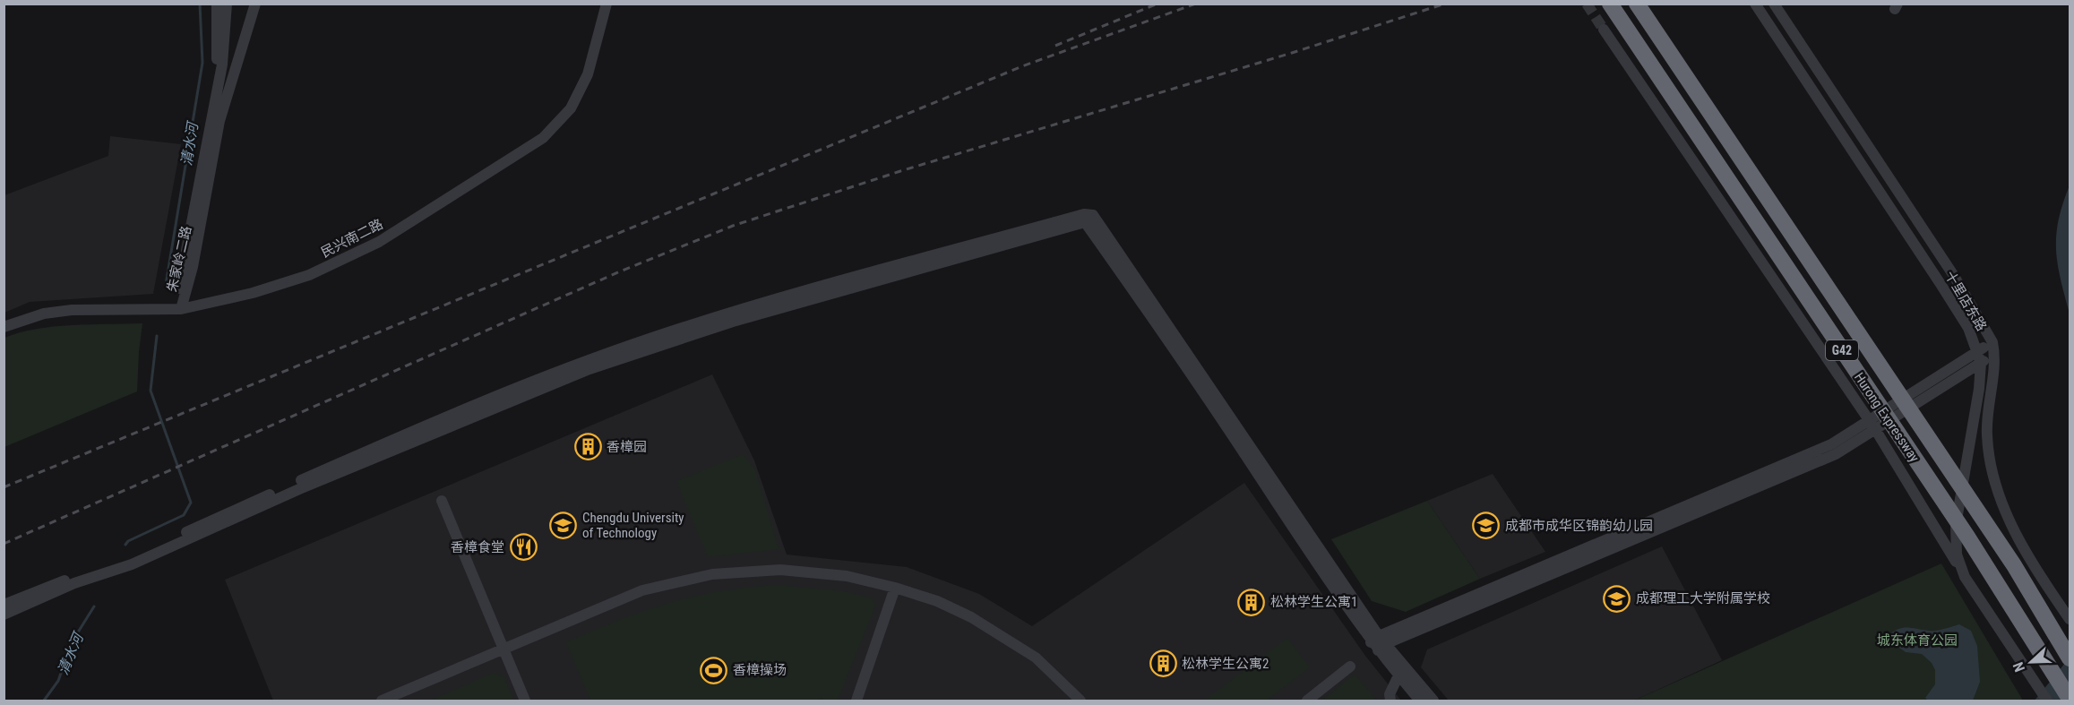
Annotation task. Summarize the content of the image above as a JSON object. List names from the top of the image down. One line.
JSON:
{"streets":{"highway":["G42","Hurong Expressway"],"street":["民兴南二路","朱家岭二路","十里店东路"]},"crossings":[["民兴南二路","朱家岭二路"]],"water":["清水河"],"parks":["城东体育公园"],"places":{"building":["香樟园","松林学生公寓1","松林学生公寓2"],"school or university":["Chengdu University of Technology","成都市成华区锦韵幼儿园","成都理工大学附属学校"],"restaurant":["香樟食堂"],"sports":["香樟操场"]},"north":"left"}
